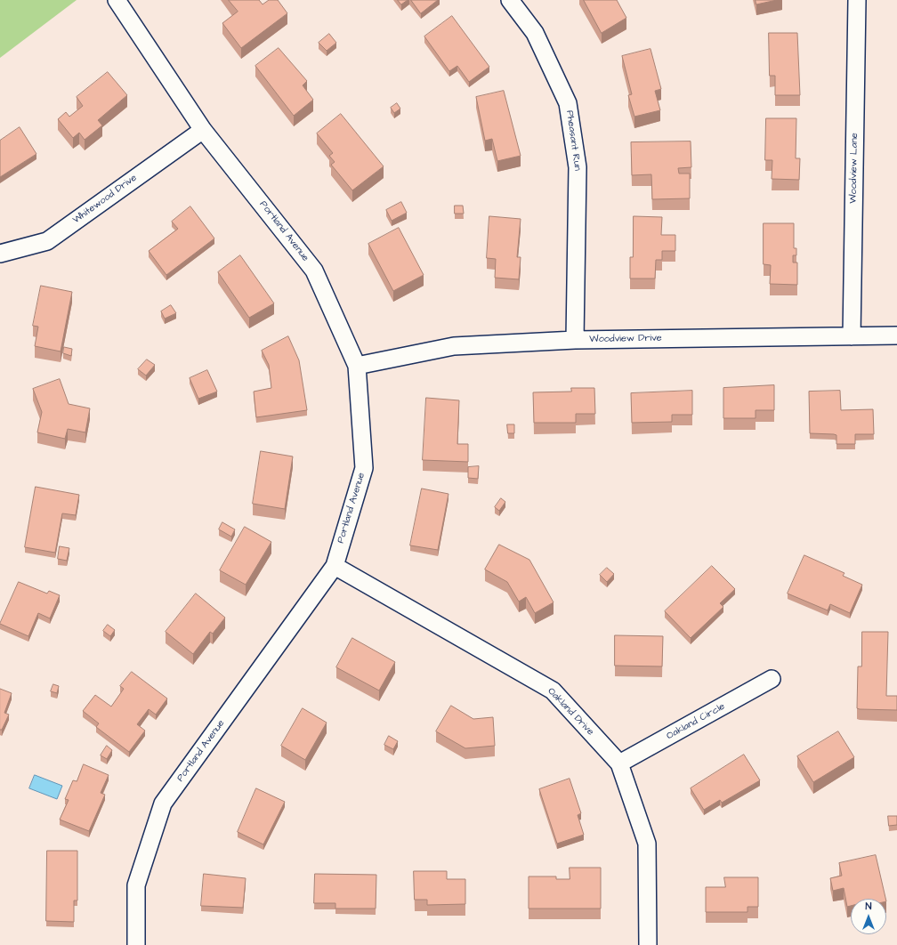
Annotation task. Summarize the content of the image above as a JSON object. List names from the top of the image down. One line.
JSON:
{"streets":{"street":["Pheasant Run","Woodview Lane","Whitewood Drive","Portland Avenue","Woodview Drive","Oakland Drive","Oakland Circle"]},"crossings":[["Pheasant Run","Woodview Drive"],["Woodview Lane","Woodview Drive"],["Whitewood Drive","Portland Avenue"],["Portland Avenue","Woodview Drive"],["Portland Avenue","Oakland Drive"],["Oakland Drive","Oakland Circle"]],"north":"top"}
